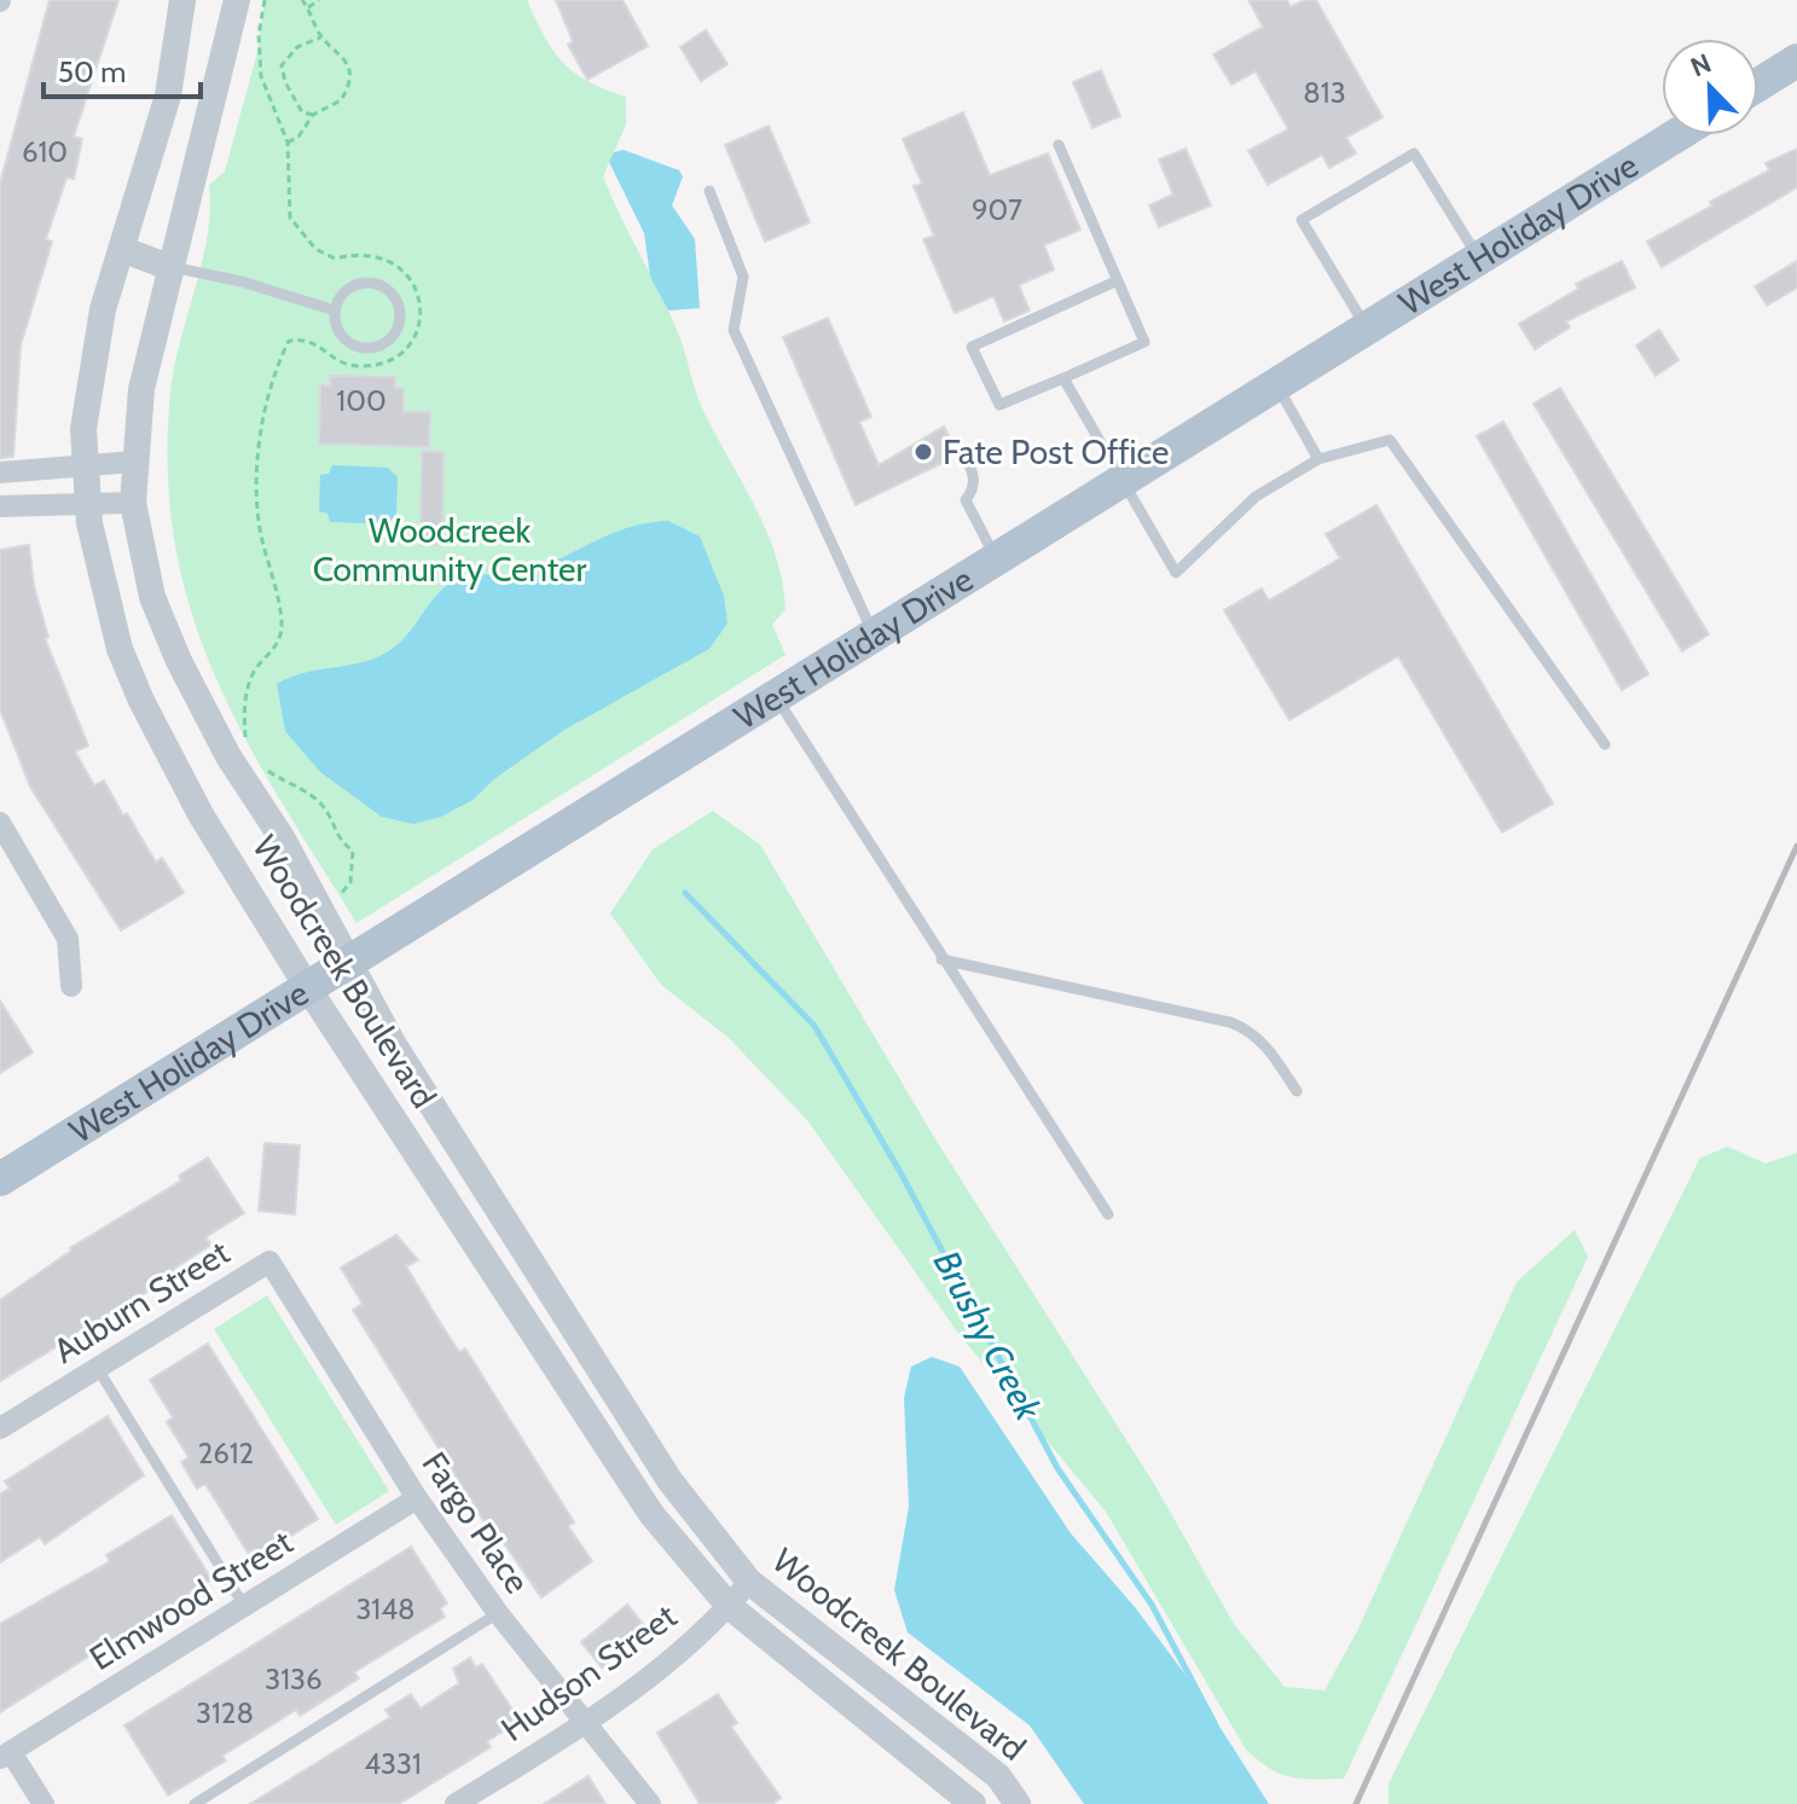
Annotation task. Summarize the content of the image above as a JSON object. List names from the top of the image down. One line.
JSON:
{"streets":{"main road":["West Holiday Drive"],"street":["Woodcreek Boulevard","Auburn Street","Fargo Place","Elmwood Street","Hudson Street"]},"crossings":[["West Holiday Drive","Woodcreek Boulevard"],["Woodcreek Boulevard","Hudson Street"],["Auburn Street","Fargo Place"],["Fargo Place","Elmwood Street"],["Fargo Place","Hudson Street"]],"water":["Brushy Creek"],"parks":["Woodcreek Community Center"],"places":["Fate Post Office"],"house_numbers":["813","610","907","100","2612","3148","3136","3128","4331"],"scale_bar":"50 m","north":"top left"}
